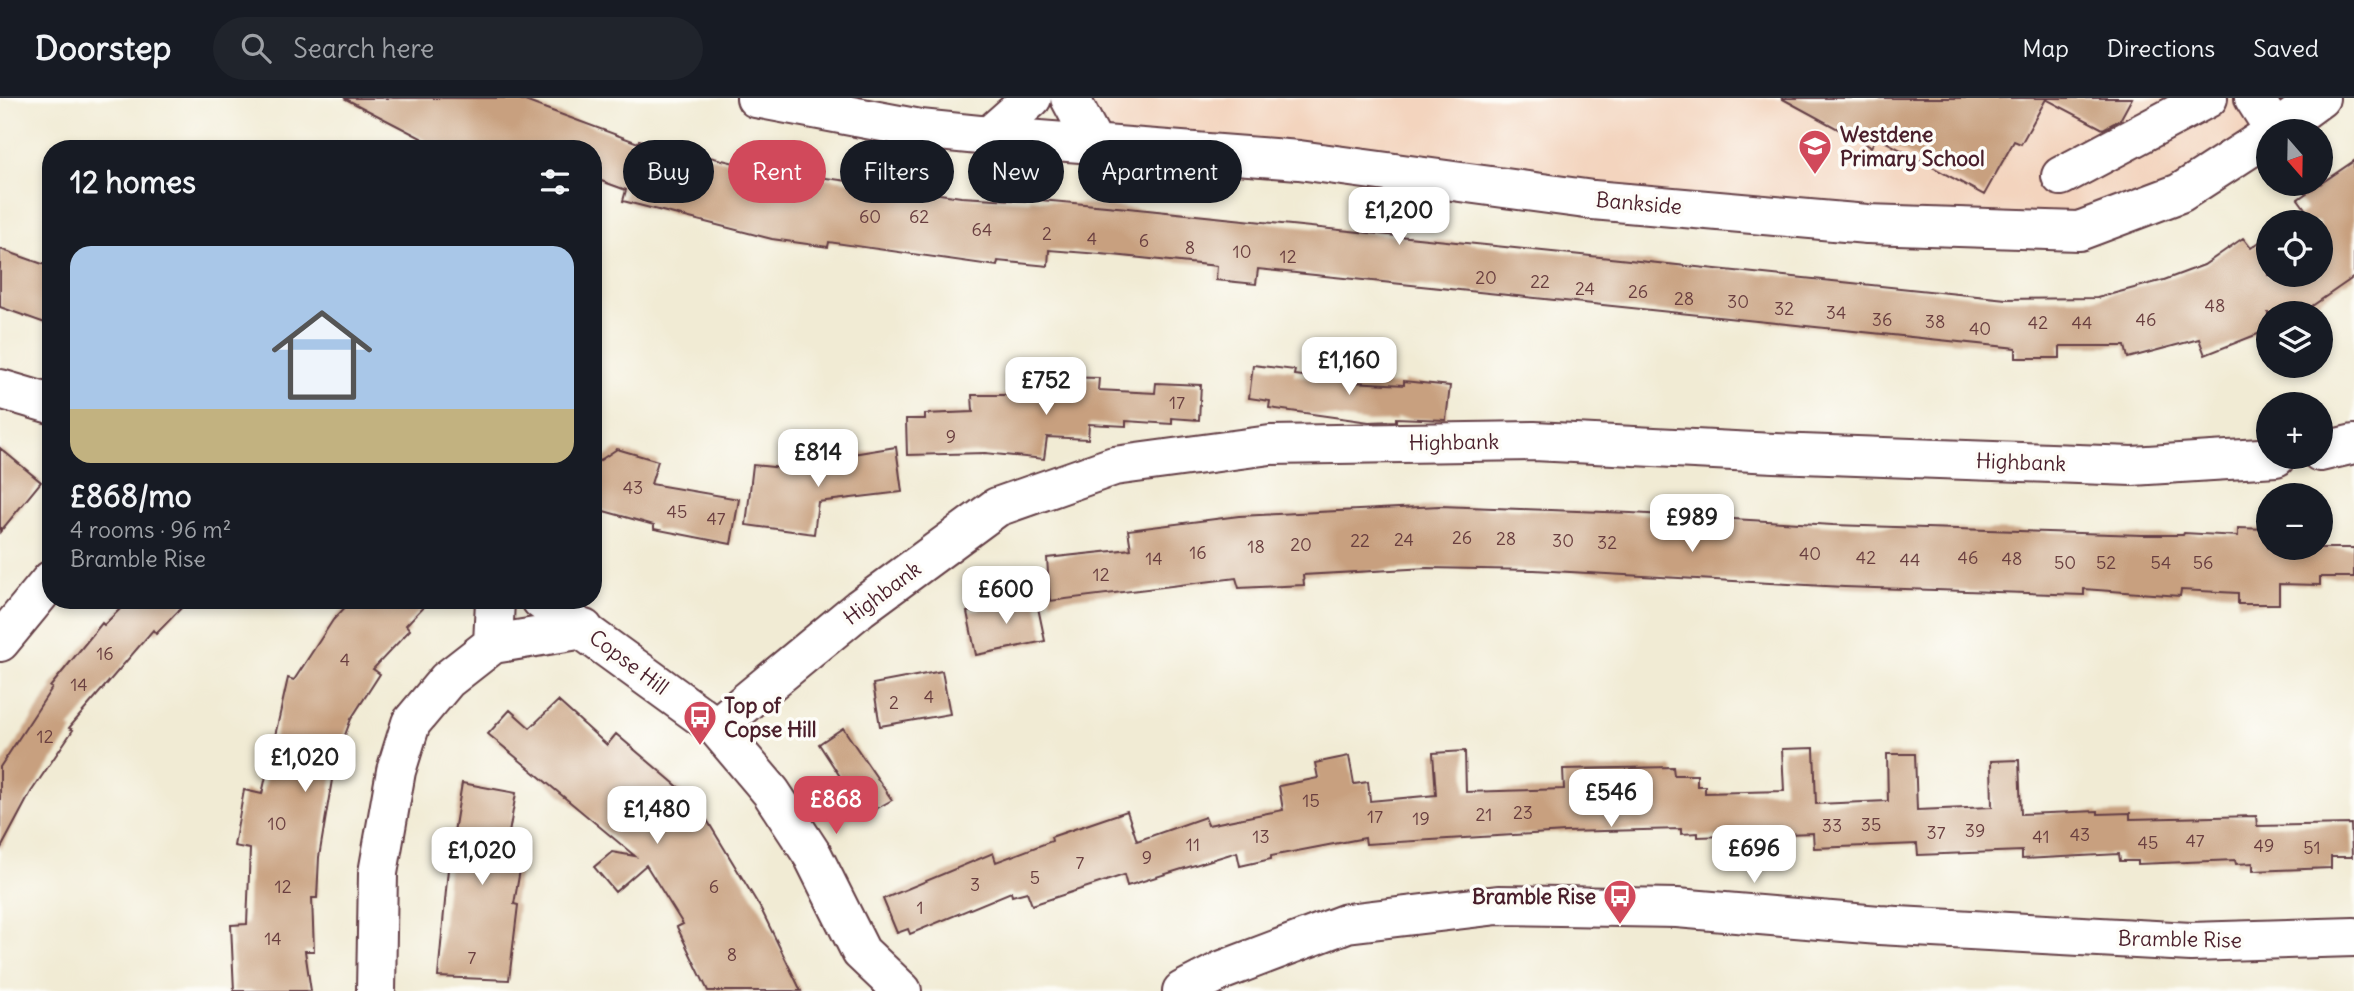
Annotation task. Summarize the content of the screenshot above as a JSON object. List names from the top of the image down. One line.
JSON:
{"streets":{"street":["Bankside","Highbank","Copse Hill","Bramble Rise"]},"crossings":[["Highbank","Copse Hill"]],"places":{"school or university":["Westdene Primary School"],"bus stop":["Top of Copse Hill","Bramble Rise"]},"house_numbers":["60","62","64","2","4","6","8","10","12","20","22","24","26","28","30","48","32","34","36","46","38","42","44","40","17","9","43","45","47","26","28","24","22","30","32","20","18","16","40","42","46","14","48","44","50","52","54","56","12","16","4","14","4","2","12","15","23","21","17","19","10","35","33","39","37","43","13","41","47","45","11","49","51","9","7","5","3","12","6","1","14","8","7"],"north":"bottom","page":{"header":"Doorstep","search":"Search here","nav":["Map","Directions","Saved"],"map_buttons":["+","−"],"chip":["Buy","Rent","Filters","New","Apartment"],"heading":"12 homes","price":["£1,200","£1,160","£752","£814","£989","£600","£1,020","£546","£868","£1,480","£696","£1,020"],"list":[{"name":"£868/mo","note":"4 rooms · 96 m² · Bramble Rise"}]}}
